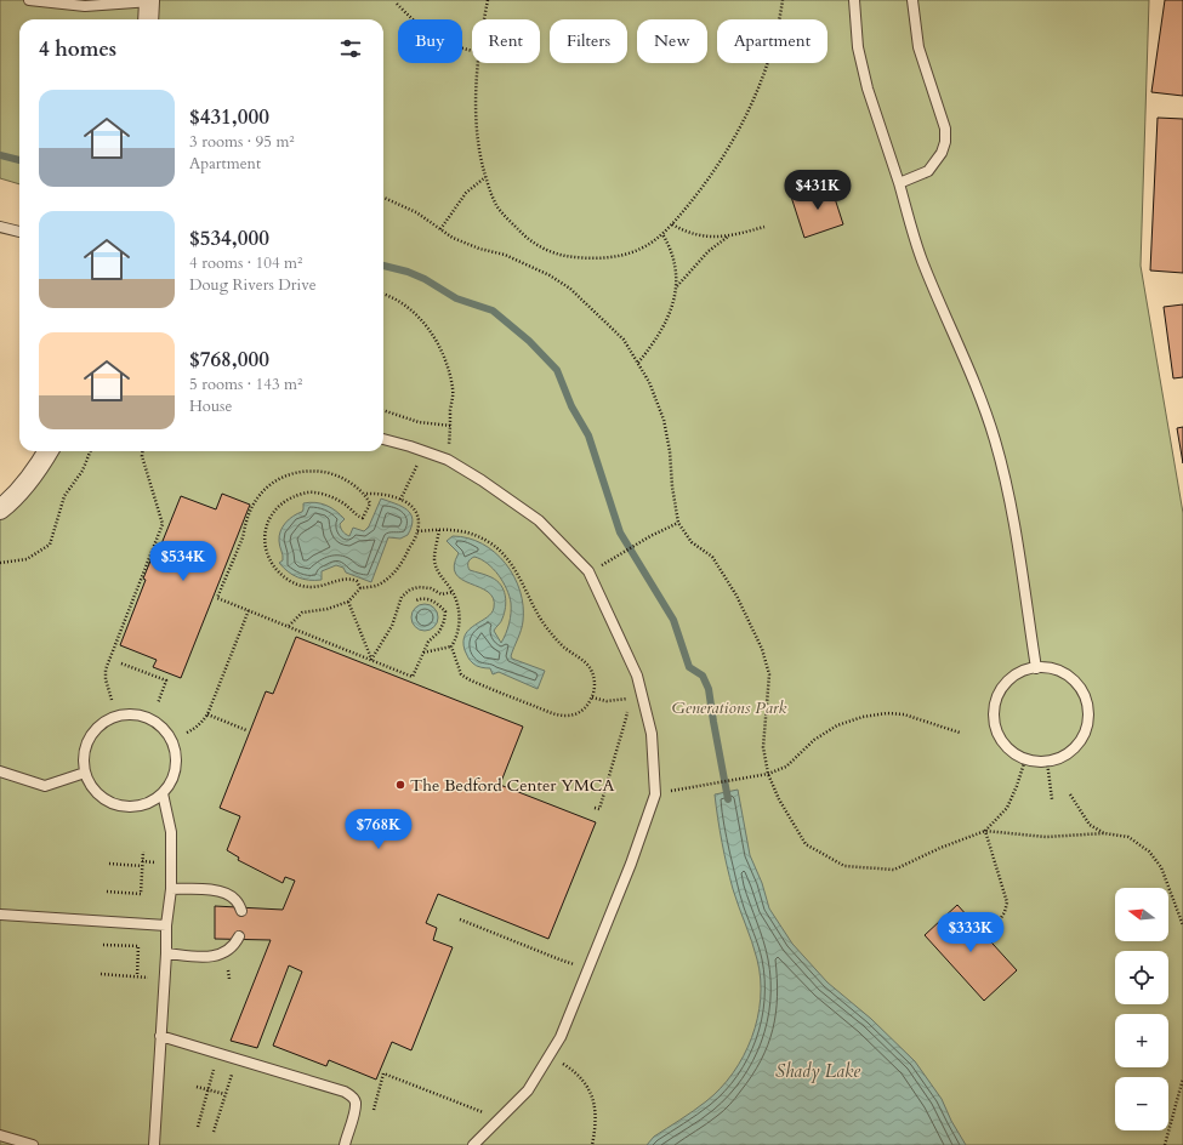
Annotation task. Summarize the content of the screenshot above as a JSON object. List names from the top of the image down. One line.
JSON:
{"water":["Shady Lake"],"parks":["Generations Park"],"places":["The Bedford Center YMCA"],"north":"left","page":{"chip":["Buy","Rent","Filters","New","Apartment"],"heading":"4 homes","list":[{"name":"$431,000","note":"3 rooms · 95 m² · Apartment"},{"name":"$534,000","note":"4 rooms · 104 m² · Doug Rivers Drive"},{"name":"$768,000","note":"5 rooms · 143 m² · House"}],"price":["$431K","$534K","$768K","$333K"],"map_buttons":["+","−"]}}
